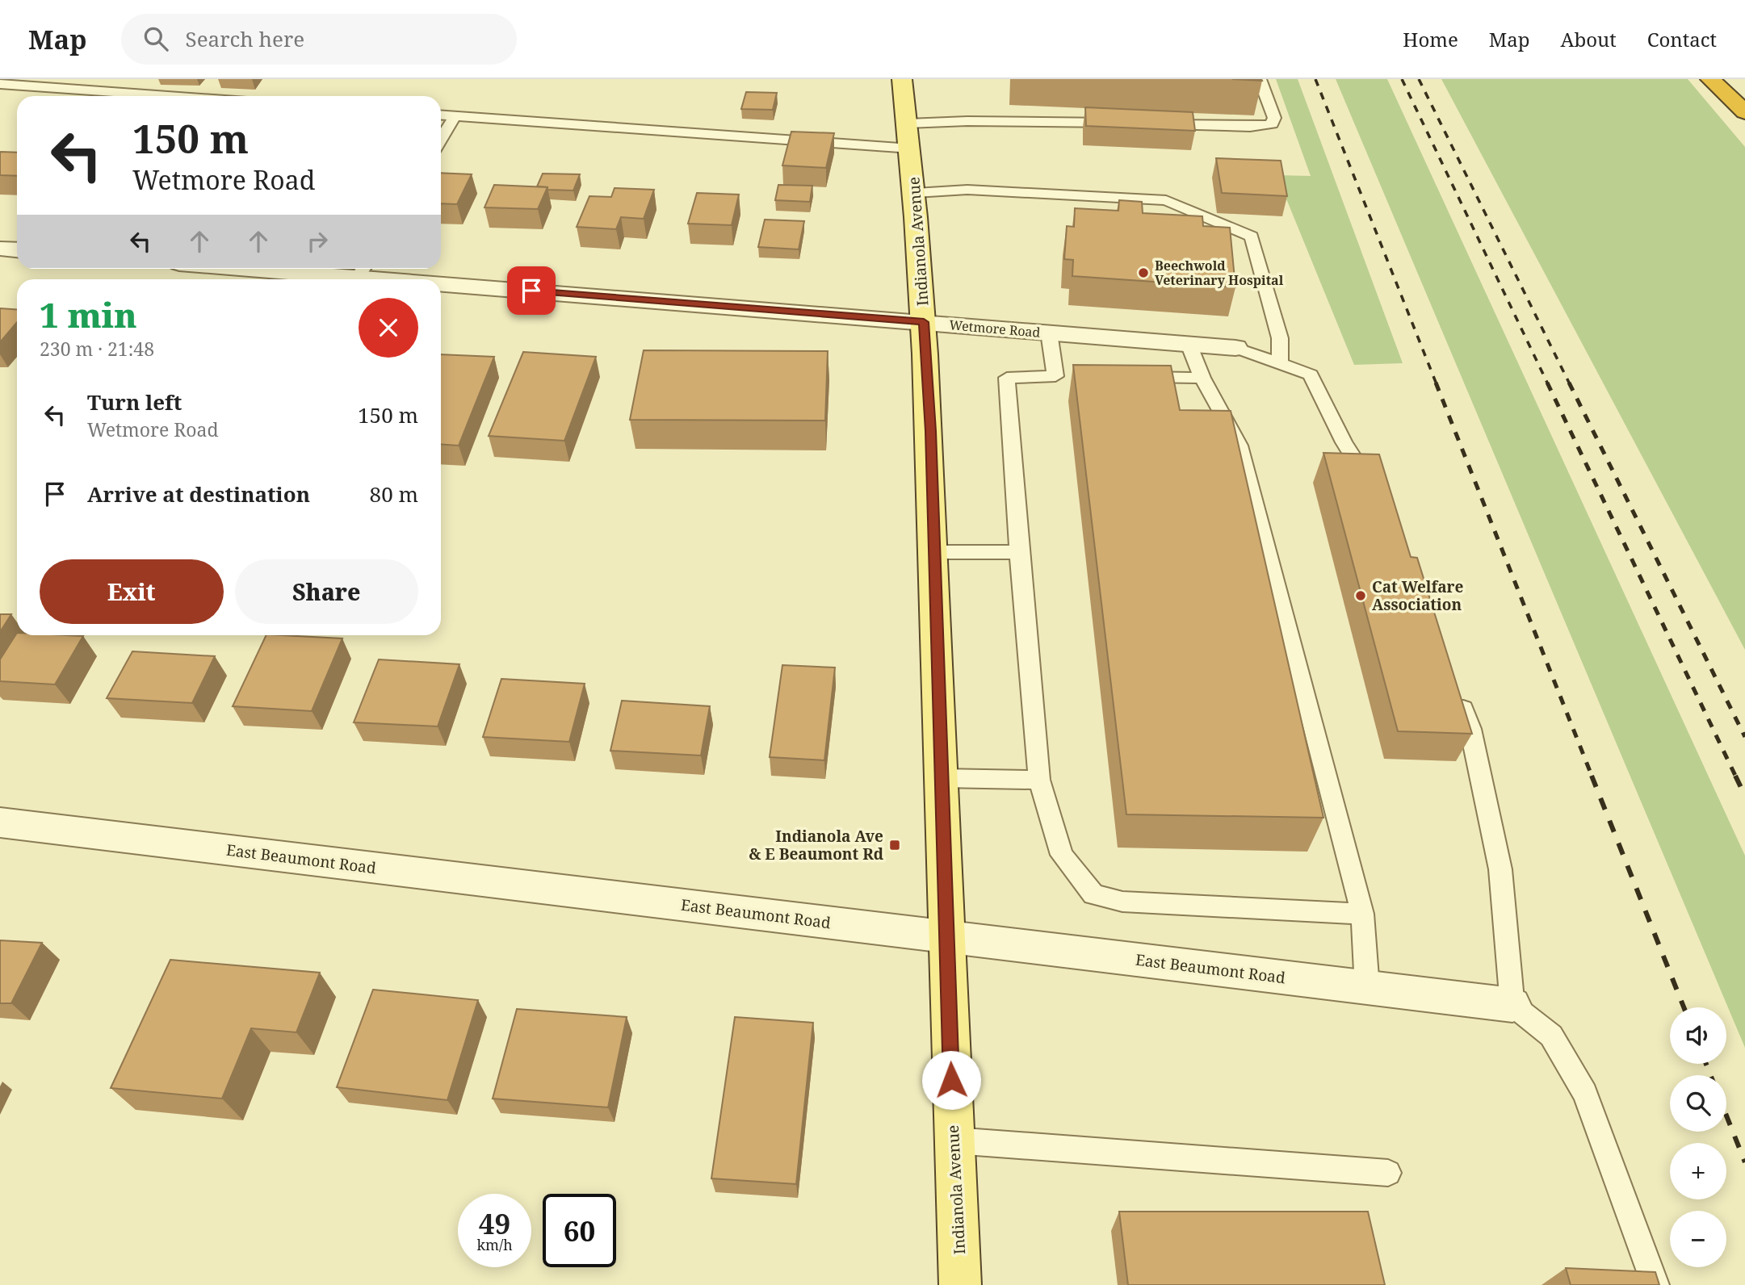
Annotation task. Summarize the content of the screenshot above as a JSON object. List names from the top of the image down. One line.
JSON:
{"streets":{"main road":["Indianola Avenue"],"street":["Wetmore Road","East Beaumont Road"]},"crossings":[["Indianola Avenue","Wetmore Road"],["Indianola Avenue","East Beaumont Road"]],"places":{"other":["Beechwold Veterinary Hospital","Cat Welfare Association"],"transit":["Indianola Ave & E Beaumont Rd"]},"page":{"header":"Map","search":"Search here","nav":["Home","Map","About","Contact"],"turn":["150 m","Wetmore Road"],"heading":["1 min","230 m · 21:48"],"list":[{"name":"Turn left","note":"Wetmore Road","value":"150 m"},{"name":"Arrive at destination","value":"80 m"}],"buttons":["Exit","Share"],"map_buttons":["+","−"],"speed":"49 km/h","limit":"60"}}
